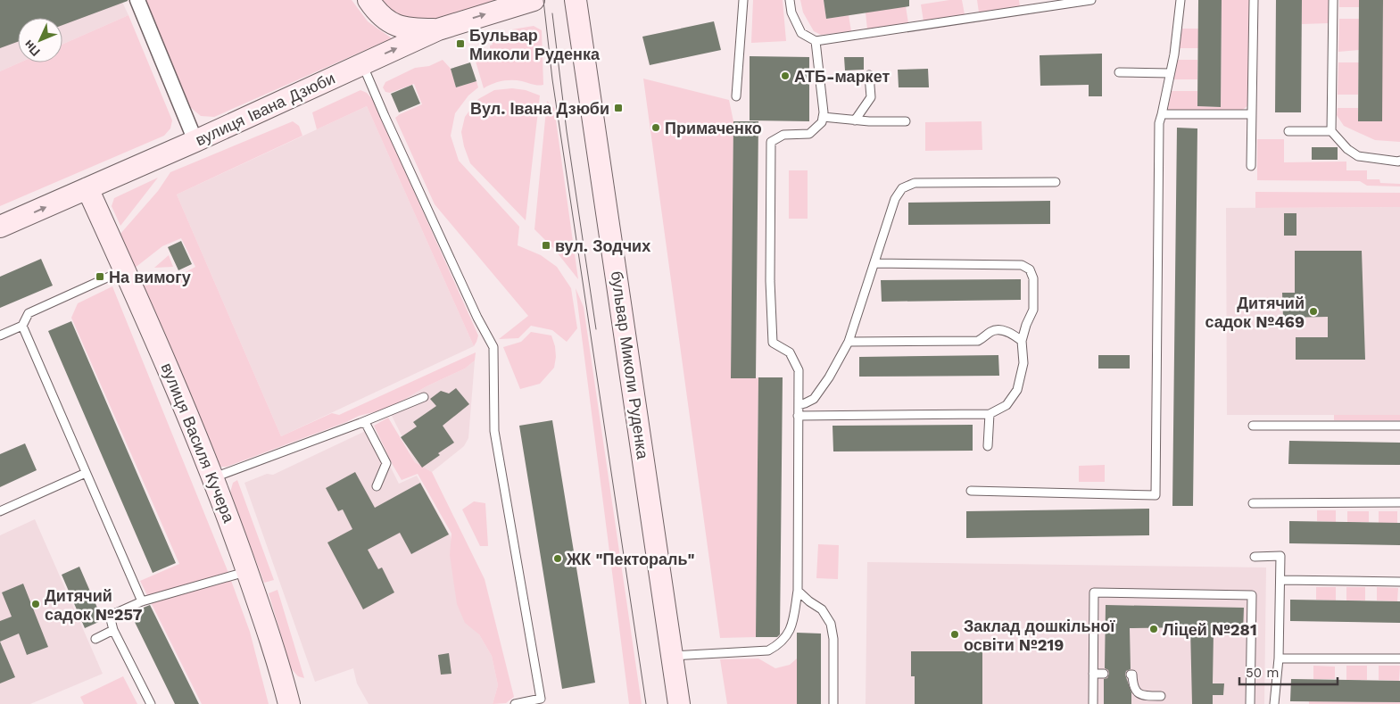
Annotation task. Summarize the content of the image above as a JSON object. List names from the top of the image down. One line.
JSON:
{"streets":{"street":["вулиця Івана Дзюби","бульвар Миколи Руденка","вулиця Василя Кучера"]},"crossings":[["вулиця Івана Дзюби","вулиця Василя Кучера"]],"one_way":["вулиця Івана Дзюби"],"places":{"transit":["Бульвар Миколи Руденка","Вул. Івана Дзюби","вул. Зодчих","На вимогу"],"other":["АТБ-маркет","Примаченко","Дитячий садок №469","ЖК \"Пектораль\"","Дитячий садок №257","Ліцей №281","Заклад дошкільної освіти №219"]},"scale_bar":"50 m","north":"bottom left"}
